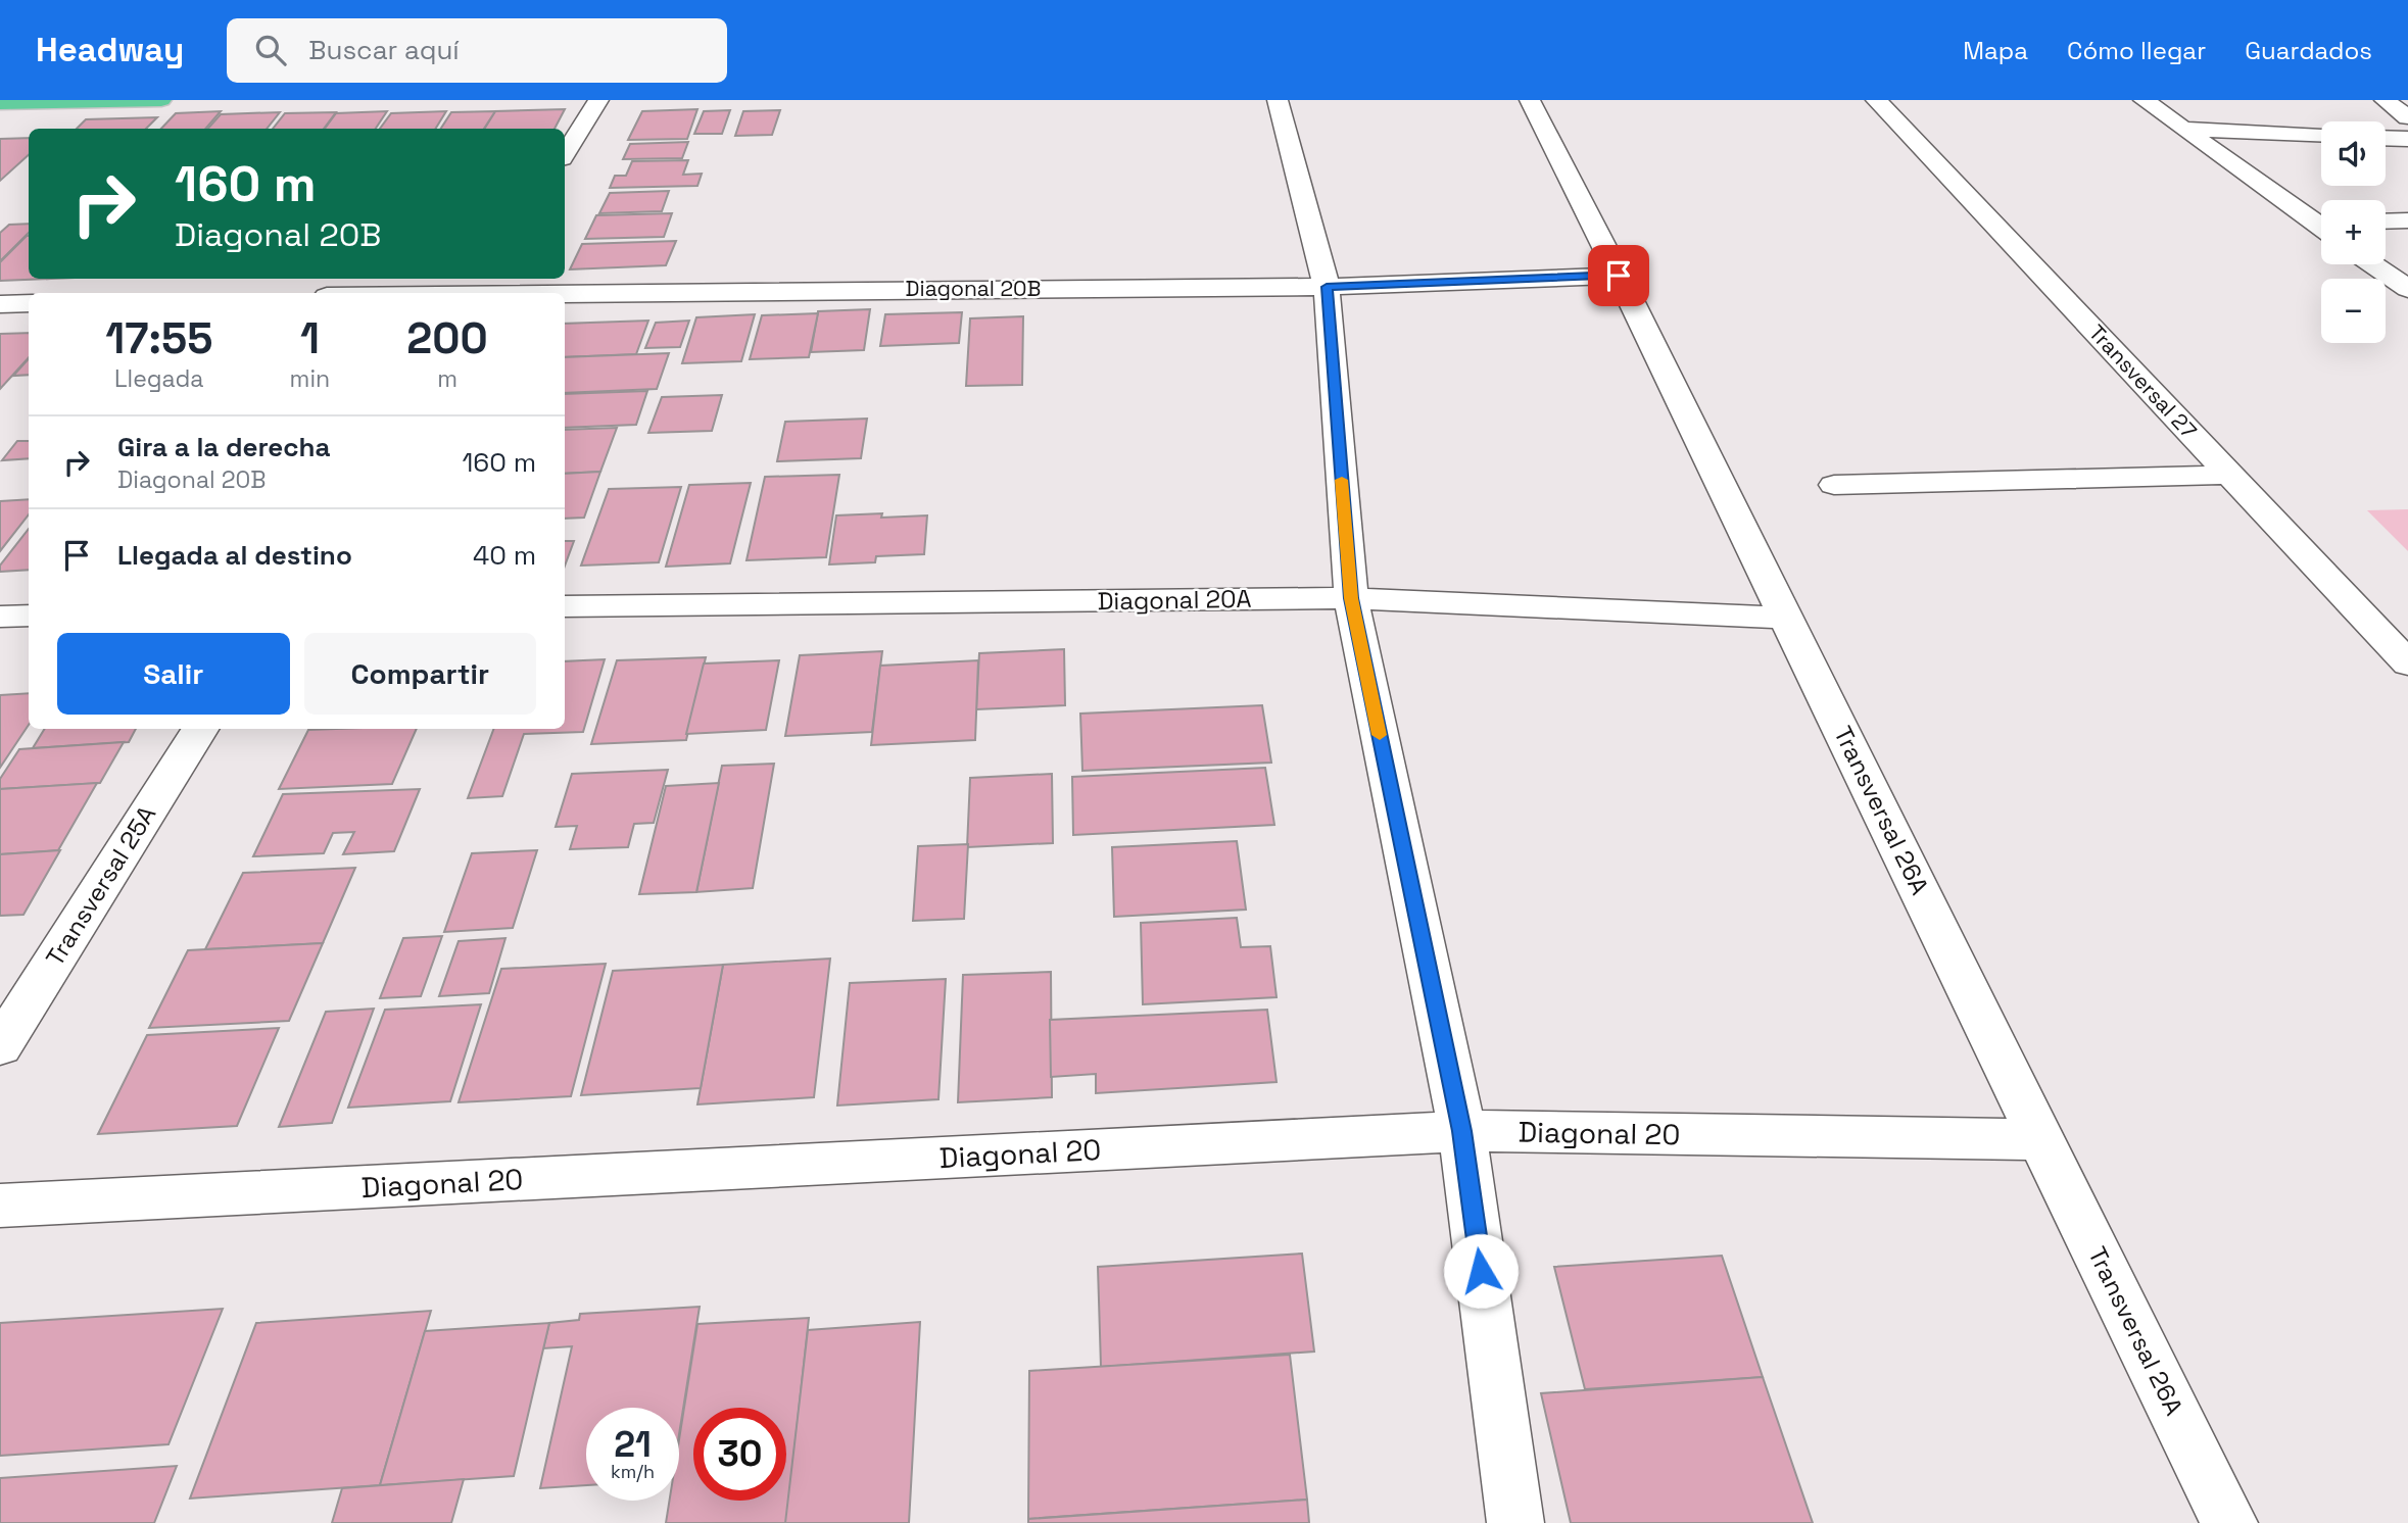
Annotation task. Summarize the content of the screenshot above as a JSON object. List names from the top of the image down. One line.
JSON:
{"streets":{"street":["Diagonal 20B","Transversal 27","Diagonal 20A","Transversal 26A","Transversal 25A","Diagonal 20"]},"crossings":[["Diagonal 20B","Transversal 26A"],["Diagonal 20A","Transversal 26A"],["Transversal 26A","Diagonal 20"]],"page":{"header":"Headway","search":"Buscar aquí","nav":["Mapa","Cómo llegar","Guardados"],"map_buttons":["+","−"],"turn":["160 m","Diagonal 20B"],"eta":["17:55","Llegada","1","min","200","m"],"list":[{"name":"Gira a la derecha","note":"Diagonal 20B","value":"160 m"},{"name":"Llegada al destino","value":"40 m"}],"buttons":["Salir","Compartir"],"speed":"21 km/h","limit":"30"}}
